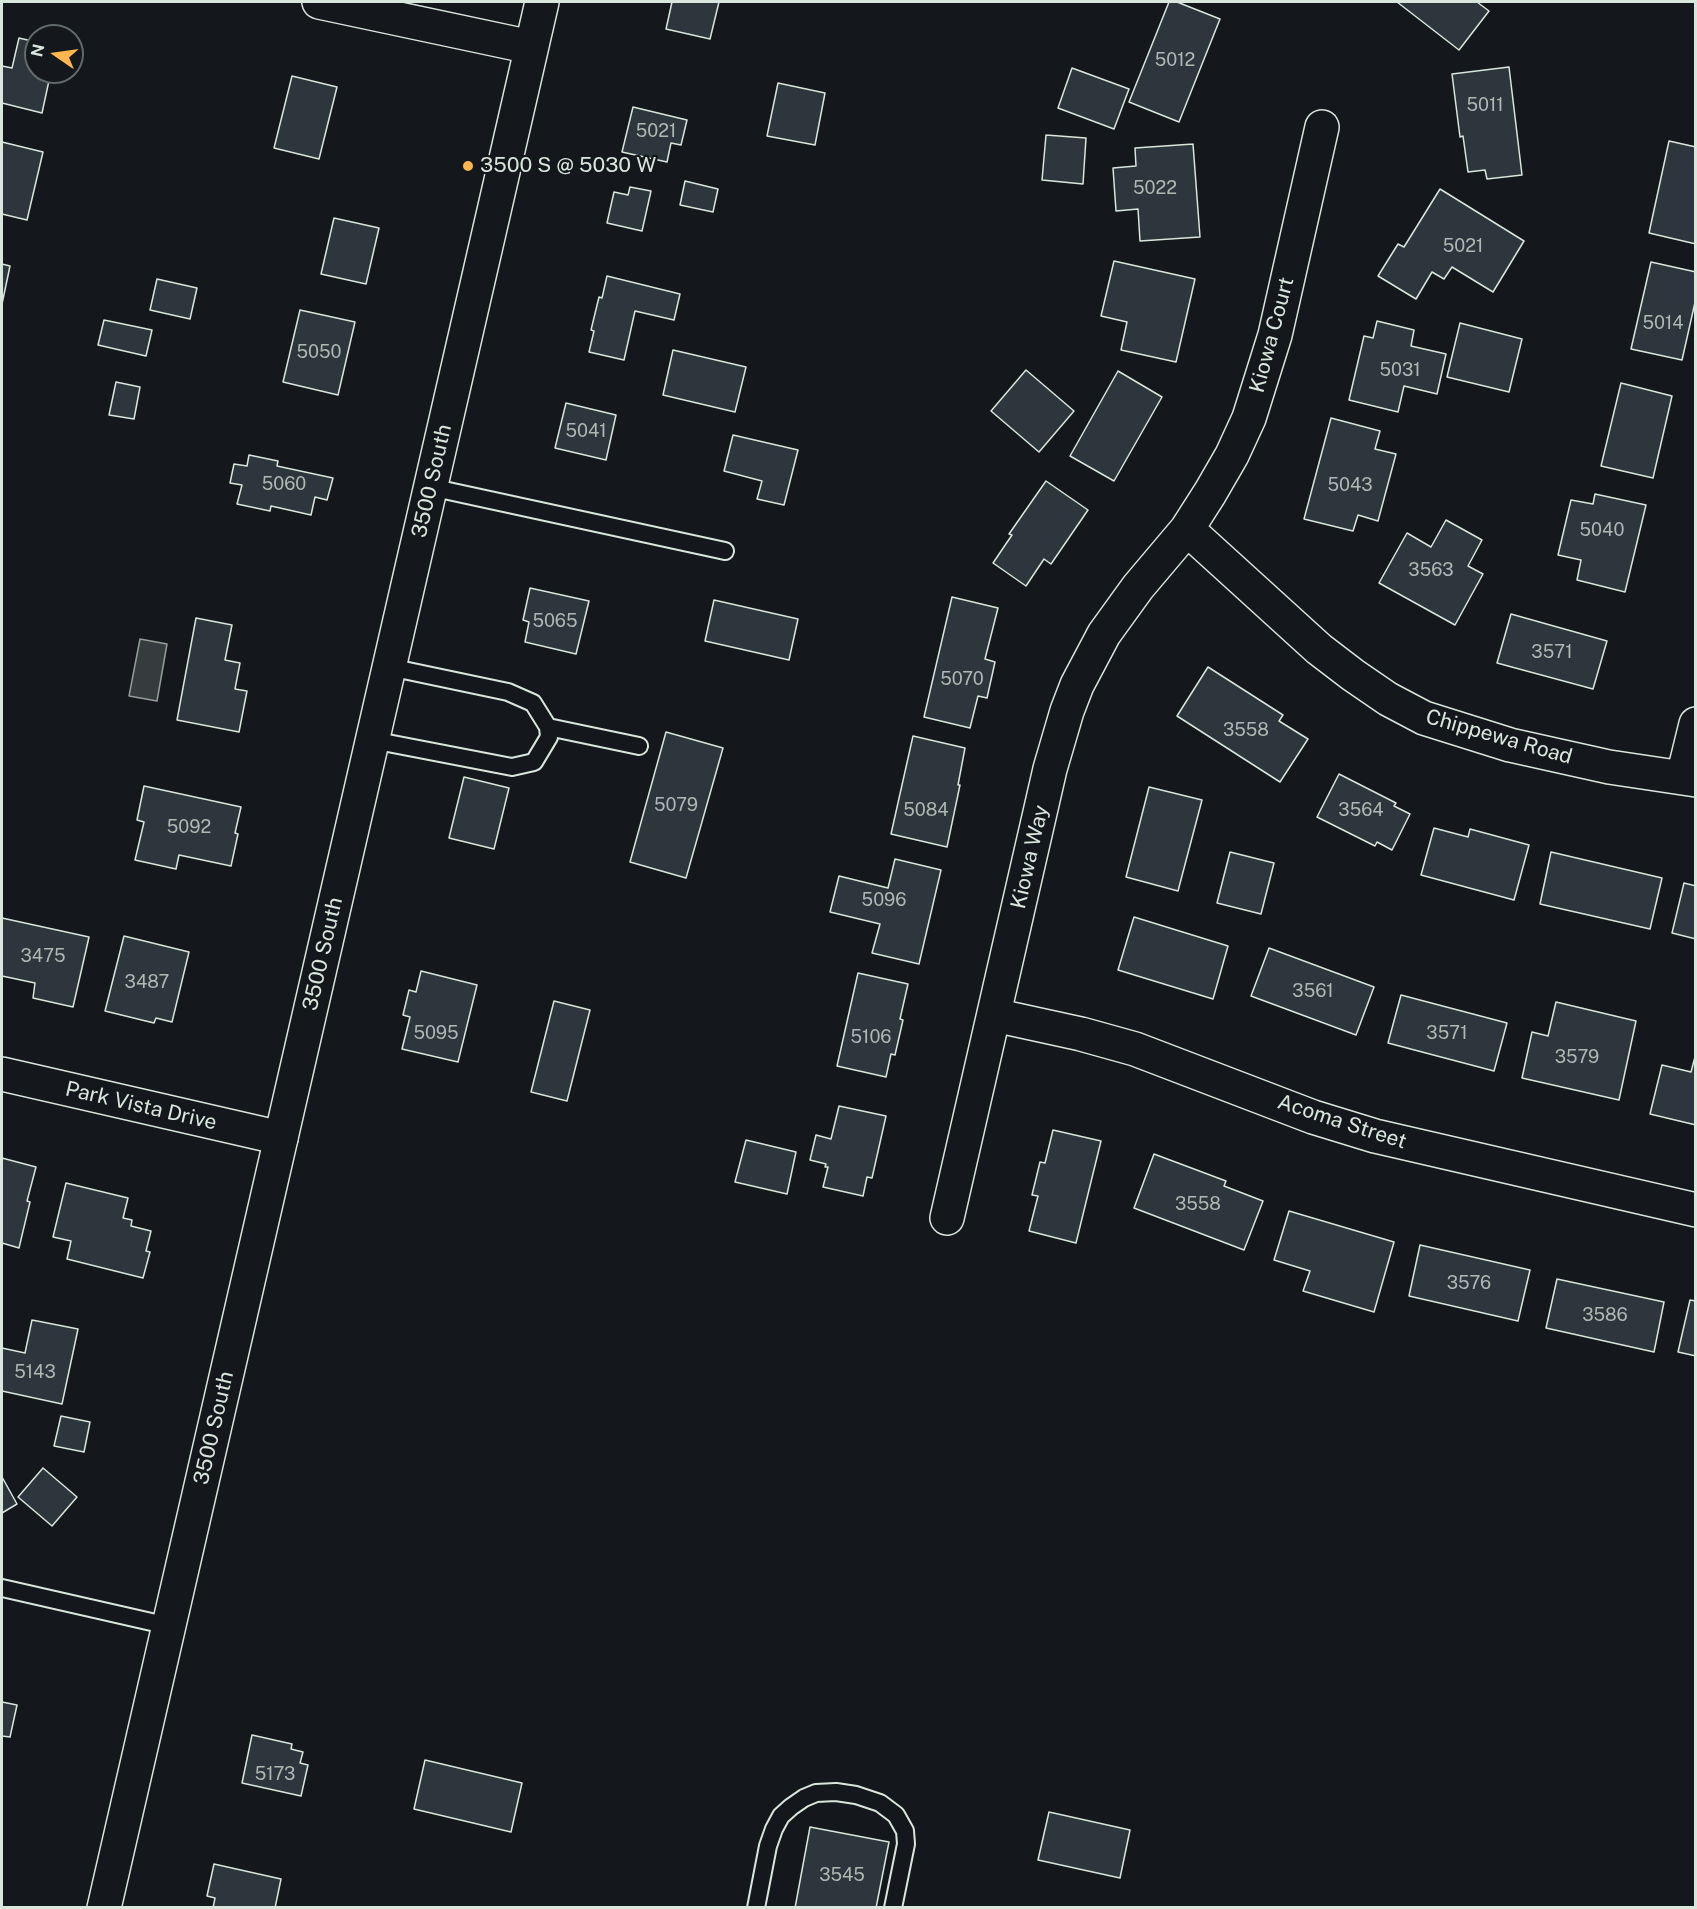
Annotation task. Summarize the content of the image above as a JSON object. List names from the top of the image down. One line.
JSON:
{"streets":{"street":["Kiowa Court","3500 South","Chippewa Road","Kiowa Way","Park Vista Drive","Acoma Street"]},"crossings":[["Kiowa Court","Chippewa Road"],["Kiowa Court","Kiowa Way"],["3500 South","Park Vista Drive"],["Chippewa Road","Kiowa Way"],["Kiowa Way","Acoma Street"]],"places":["3500 S @ 5030 W"],"house_numbers":["5012","5011","5021","5022","5021","5014","5050","5031","5041","5060","5043","5040","3563","5065","3571","5070","3558","5079","5084","3564","5092","5096","3475","3487","3561","5095","3571","5106","3579","3558","3576","3586","5143","5173","3545"],"north":"left"}
